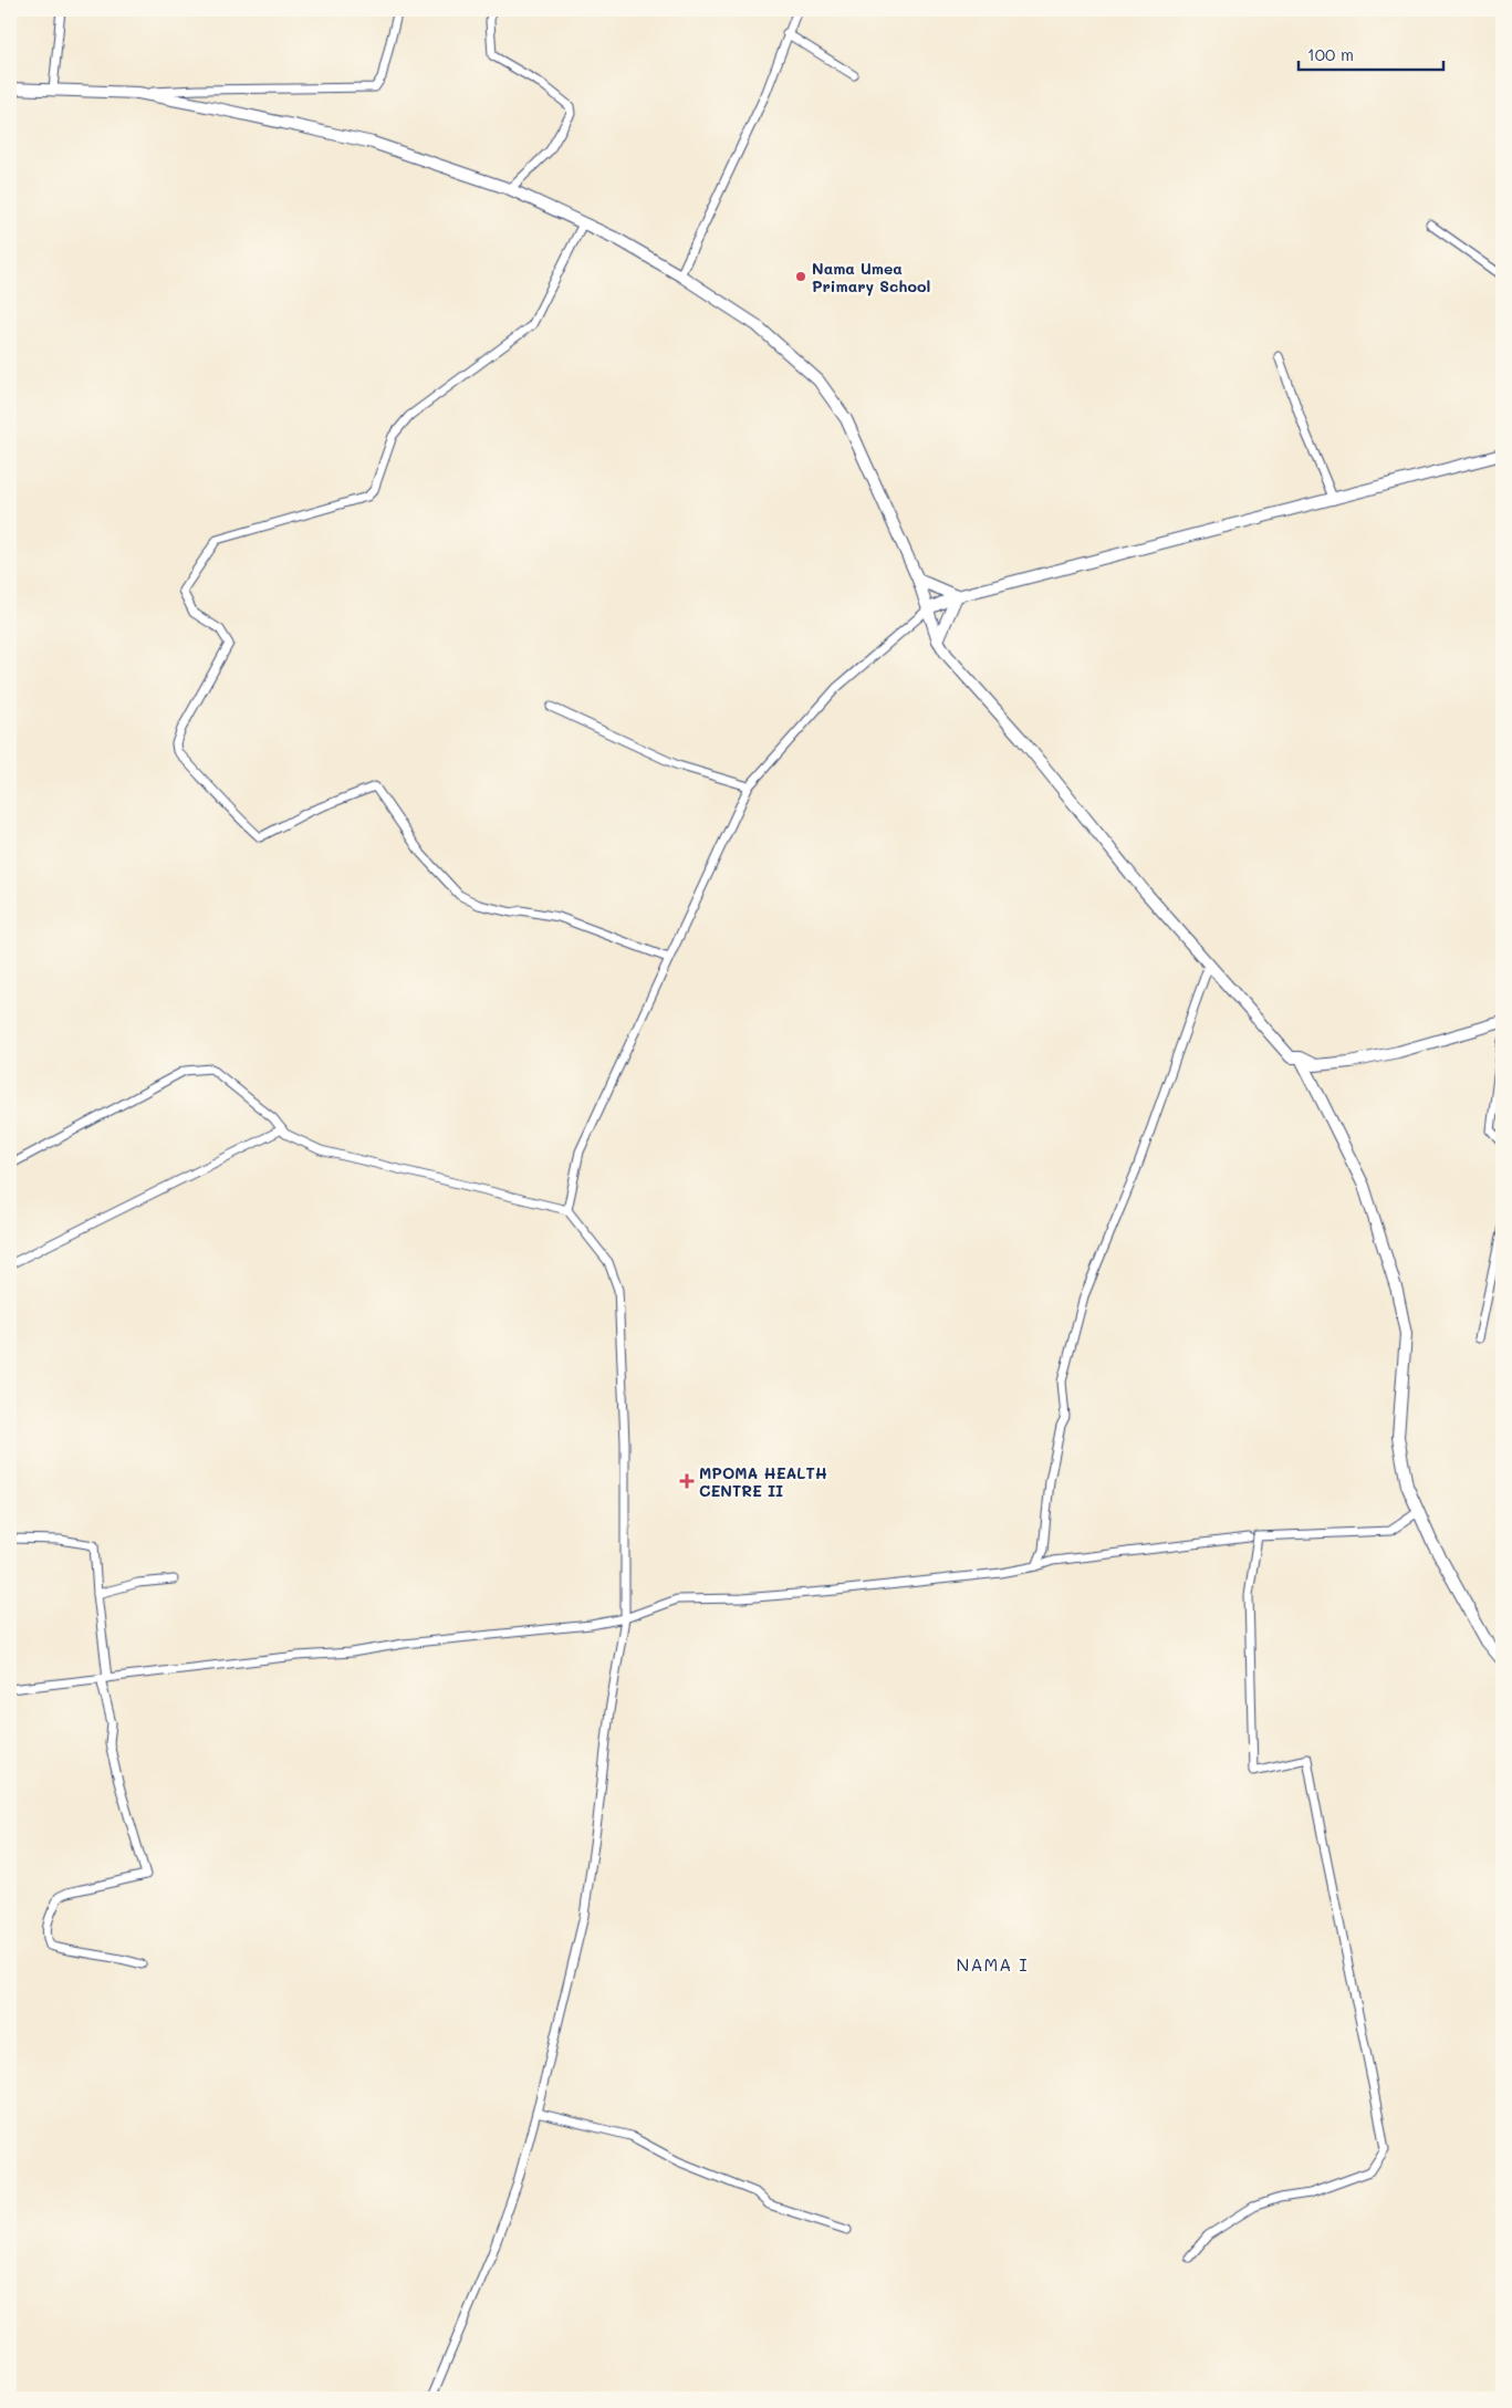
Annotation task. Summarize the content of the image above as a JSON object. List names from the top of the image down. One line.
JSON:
{"districts":["NAMA I"],"places":{"other":["Nama Umea Primary School"],"health":["MPOMA HEALTH CENTRE II"]},"scale_bar":"100 m"}
